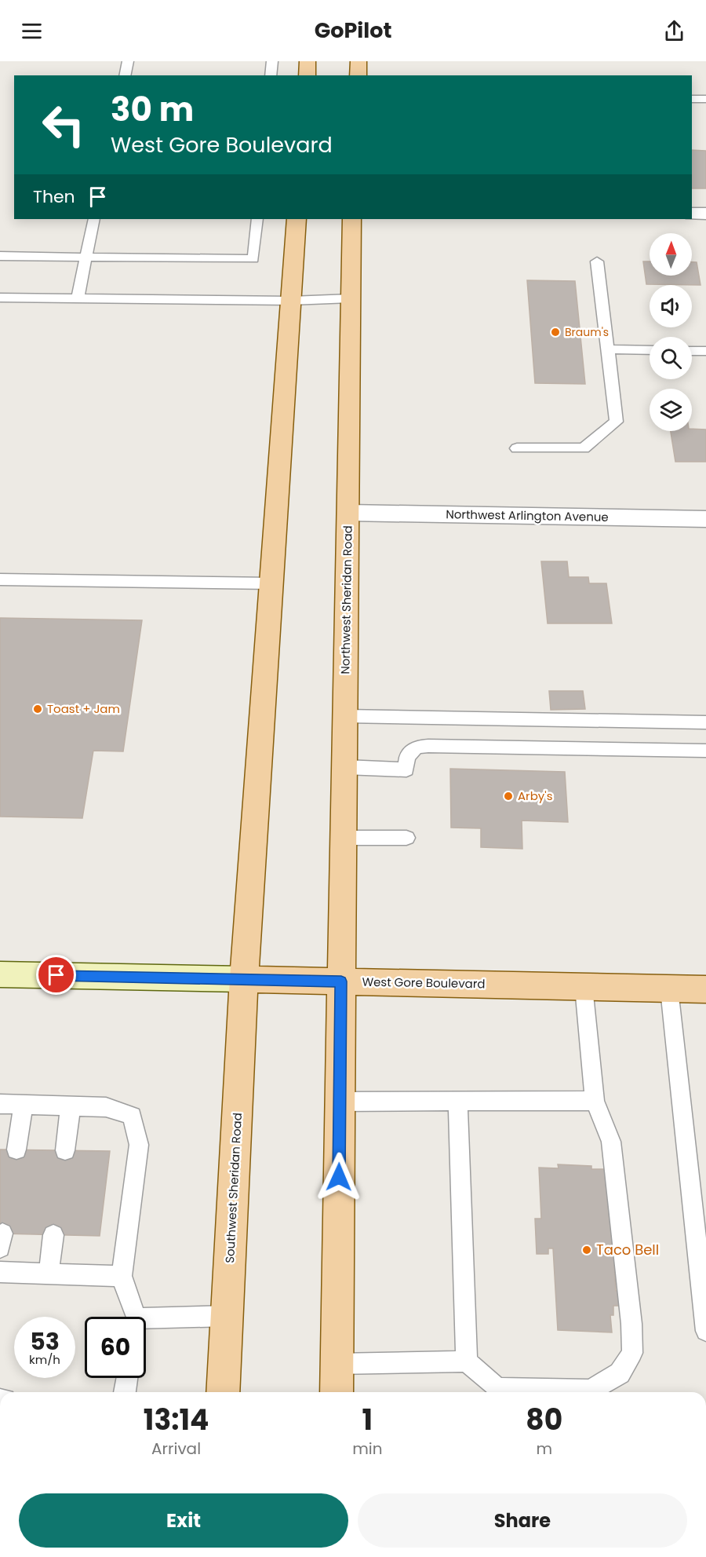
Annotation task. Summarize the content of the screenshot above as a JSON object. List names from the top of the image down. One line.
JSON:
{"streets":{"main road":["Northwest Sheridan Road","West Gore Boulevard","Southwest Sheridan Road"],"street":["Northwest Arlington Avenue"]},"crossings":[["Northwest Arlington Avenue","Northwest Sheridan Road"],["Northwest Sheridan Road","West Gore Boulevard"],["West Gore Boulevard","Southwest Sheridan Road"]],"places":["Braum's","Toast + Jam","Arby's","Taco Bell"],"north":"top","page":{"header":"GoPilot","turn":["30 m","West Gore Boulevard"],"then":"Then","speed":"53 km/h","limit":"60","eta":["13:14","Arrival","1","min","80","m"],"buttons":["Exit","Share"]}}
